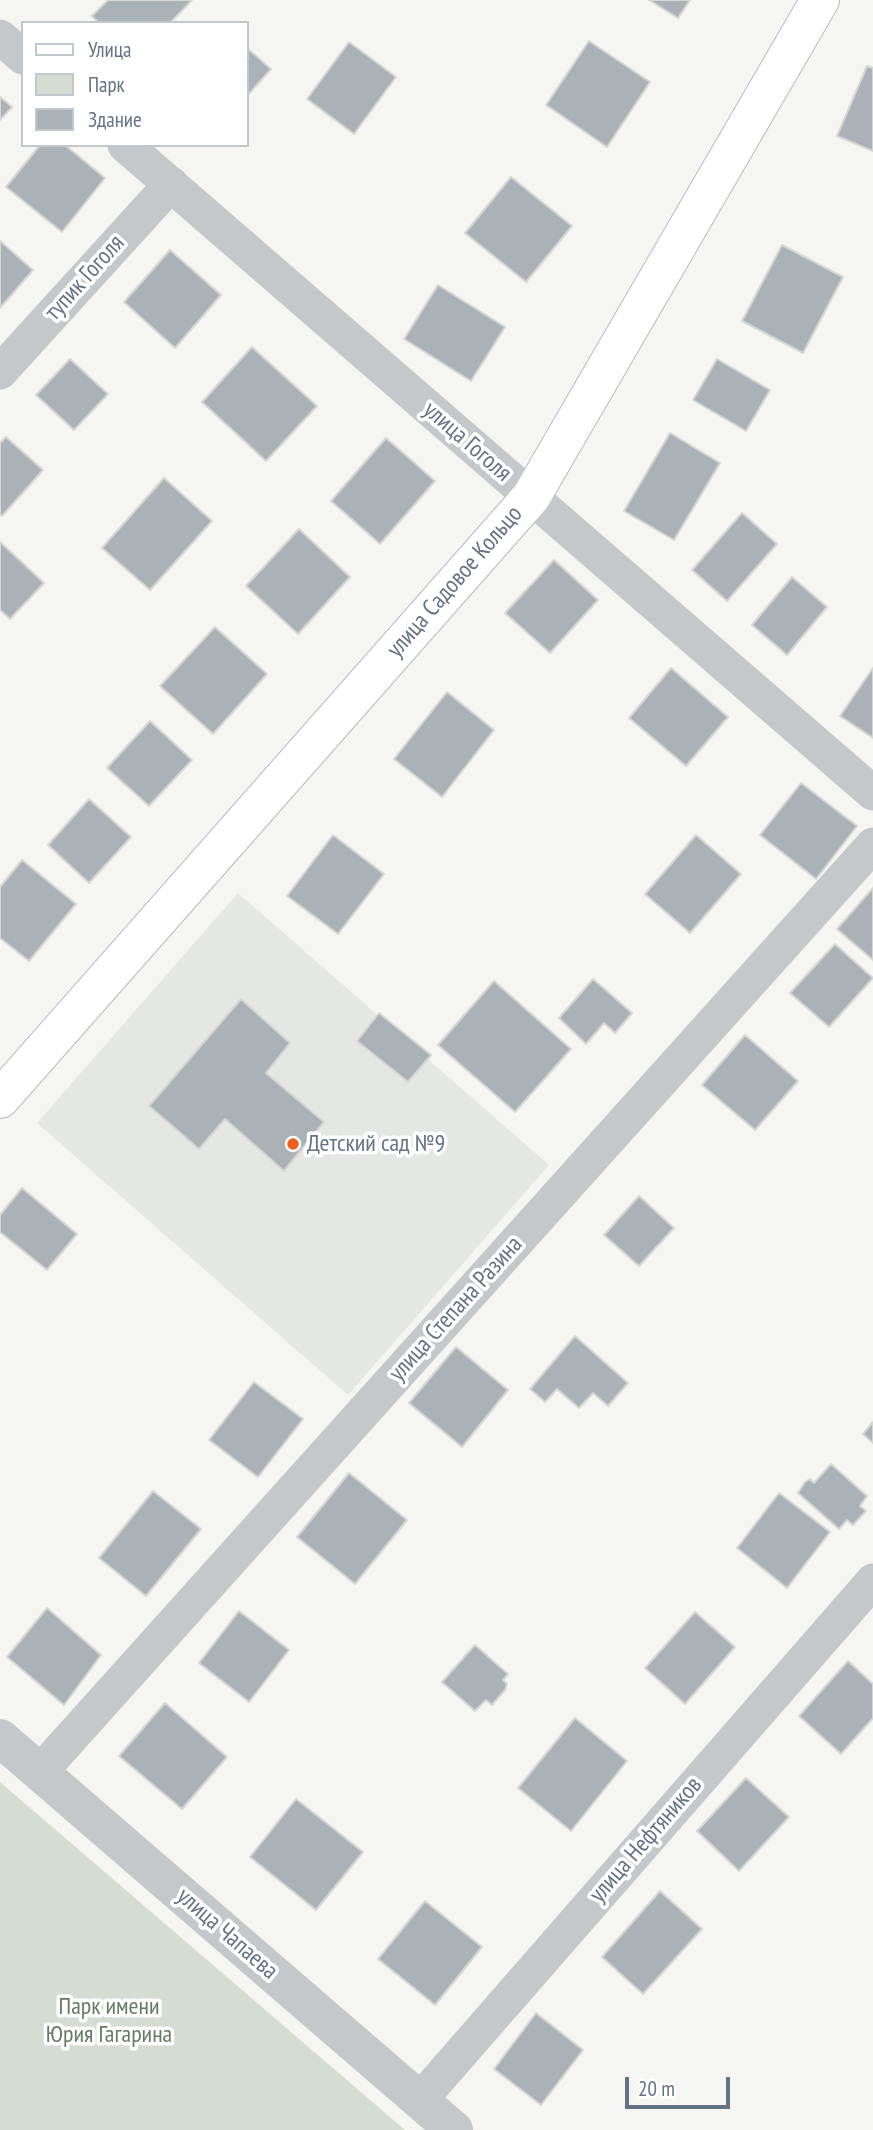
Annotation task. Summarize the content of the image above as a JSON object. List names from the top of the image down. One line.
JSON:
{"streets":{"main road":["улица Садовое Кольцо"],"street":["тупик Гоголя","улица Гоголя","улица Степана Разина","улица Нефтяников","улица Чапаева"]},"crossings":[["тупик Гоголя","улица Гоголя"],["улица Гоголя","улица Садовое Кольцо"],["улица Степана Разина","улица Чапаева"],["улица Нефтяников","улица Чапаева"]],"parks":["Парк имени Юрия Гагарина"],"places":["Детский сад №9"],"legend":["Улица","Парк","Здание"],"scale_bar":"20 m"}
